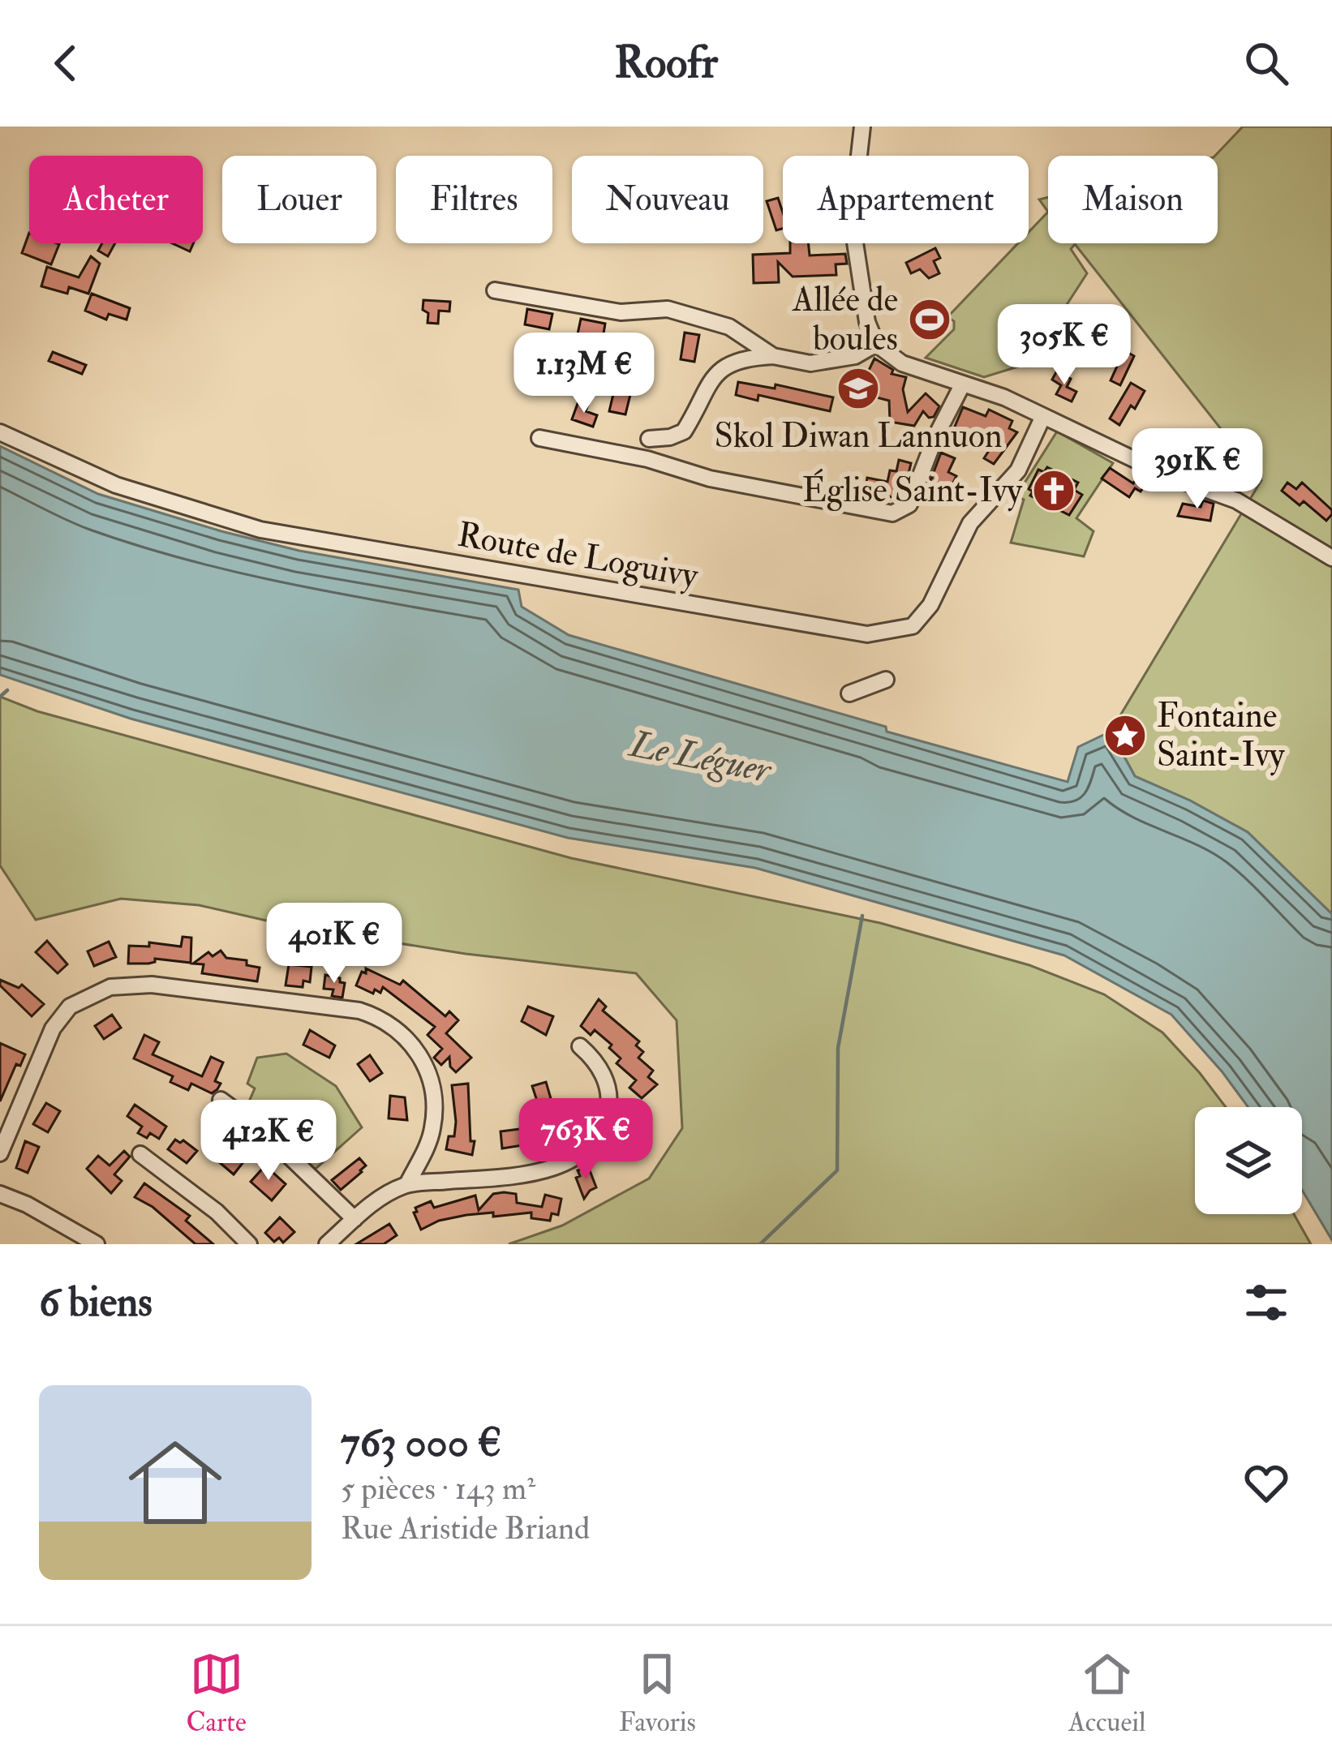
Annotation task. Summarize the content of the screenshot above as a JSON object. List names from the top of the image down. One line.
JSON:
{"streets":{"street":["Route de Loguivy"]},"water":["Le Léguer"],"places":{"sports":["Allée de boules"],"school or university":["Skol Diwan Lannuon"],"church":["Église Saint-Ivy"],"place":["Fontaine Saint-Ivy"]},"page":{"header":"Roofr","chip":["Acheter","Louer","Filtres","Nouveau","Appartement","Maison"],"price":["305K €","1.13M €","391K €","401K €","763K €","412K €"],"heading":"6 biens","list":[{"name":"763 000 €","note":"5 pièces · 143 m² · Rue Aristide Briand"}],"tabs":["Carte","Favoris","Accueil"]}}
